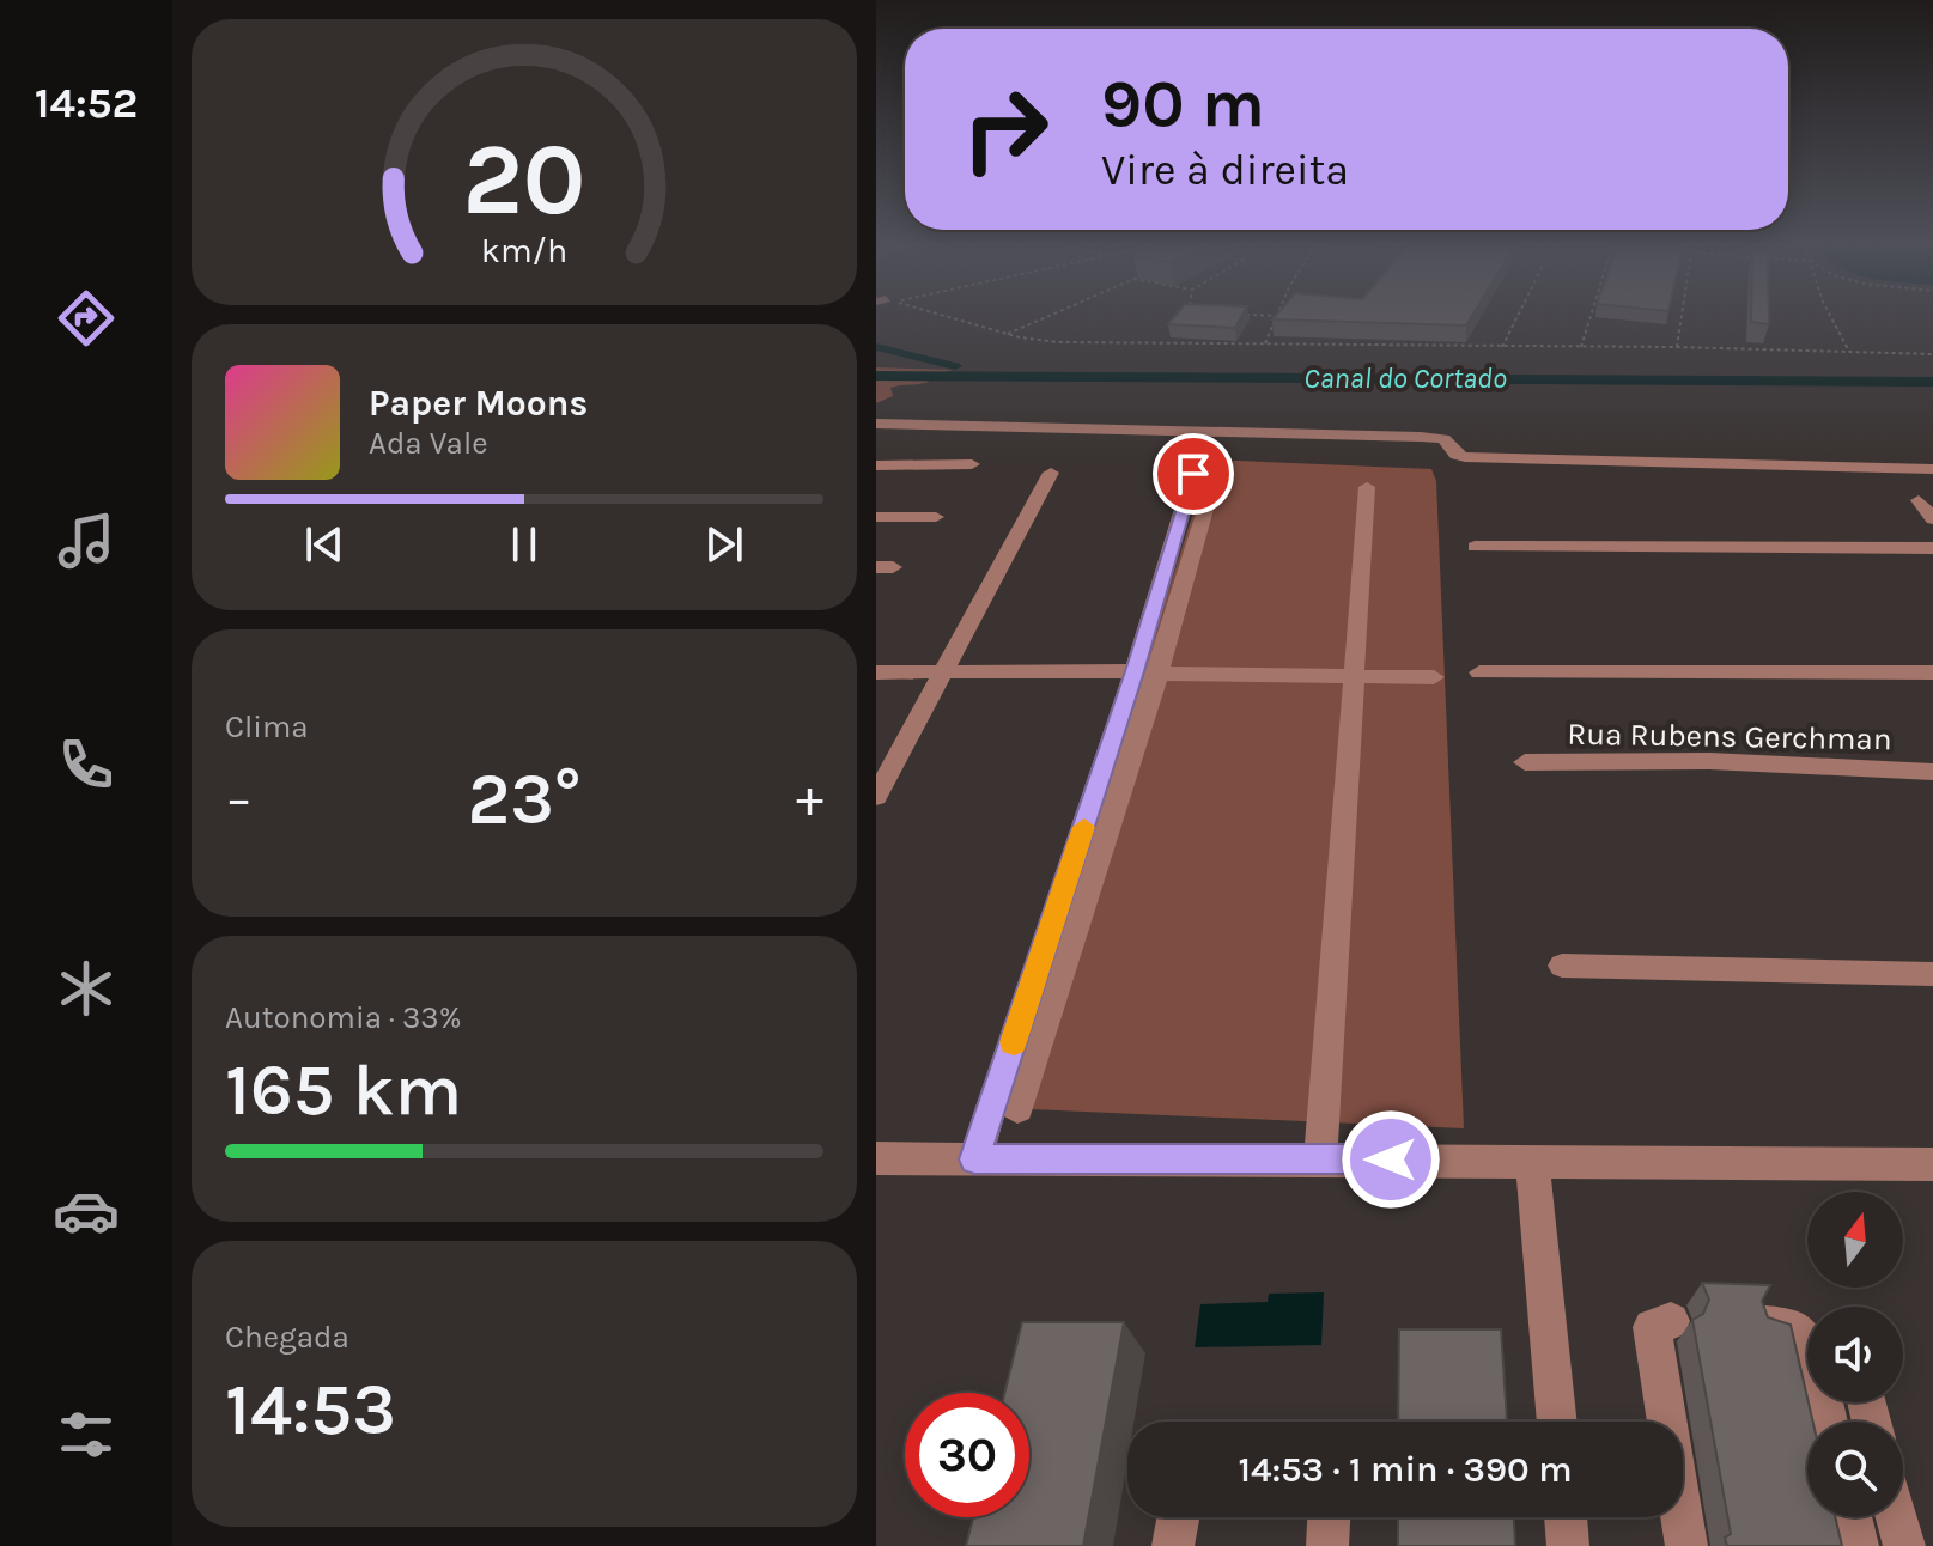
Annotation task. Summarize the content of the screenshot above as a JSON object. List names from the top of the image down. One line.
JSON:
{"streets":{"street":["Rua Rubens Gerchman"]},"water":["Canal do Cortado"],"north":"top","page":{"tabs":"14:52","turn":["90 m","Vire à direita"],"song":["Paper Moons","Ada Vale"],"tile":["Clima",["Autonomia · 33%","165 km"],["Chegada","14:53"]],"heat":["−","23°","+"],"limit":"30","trip":"14:53 · 1 min · 390 m","gauge":["20","km/h"]}}
